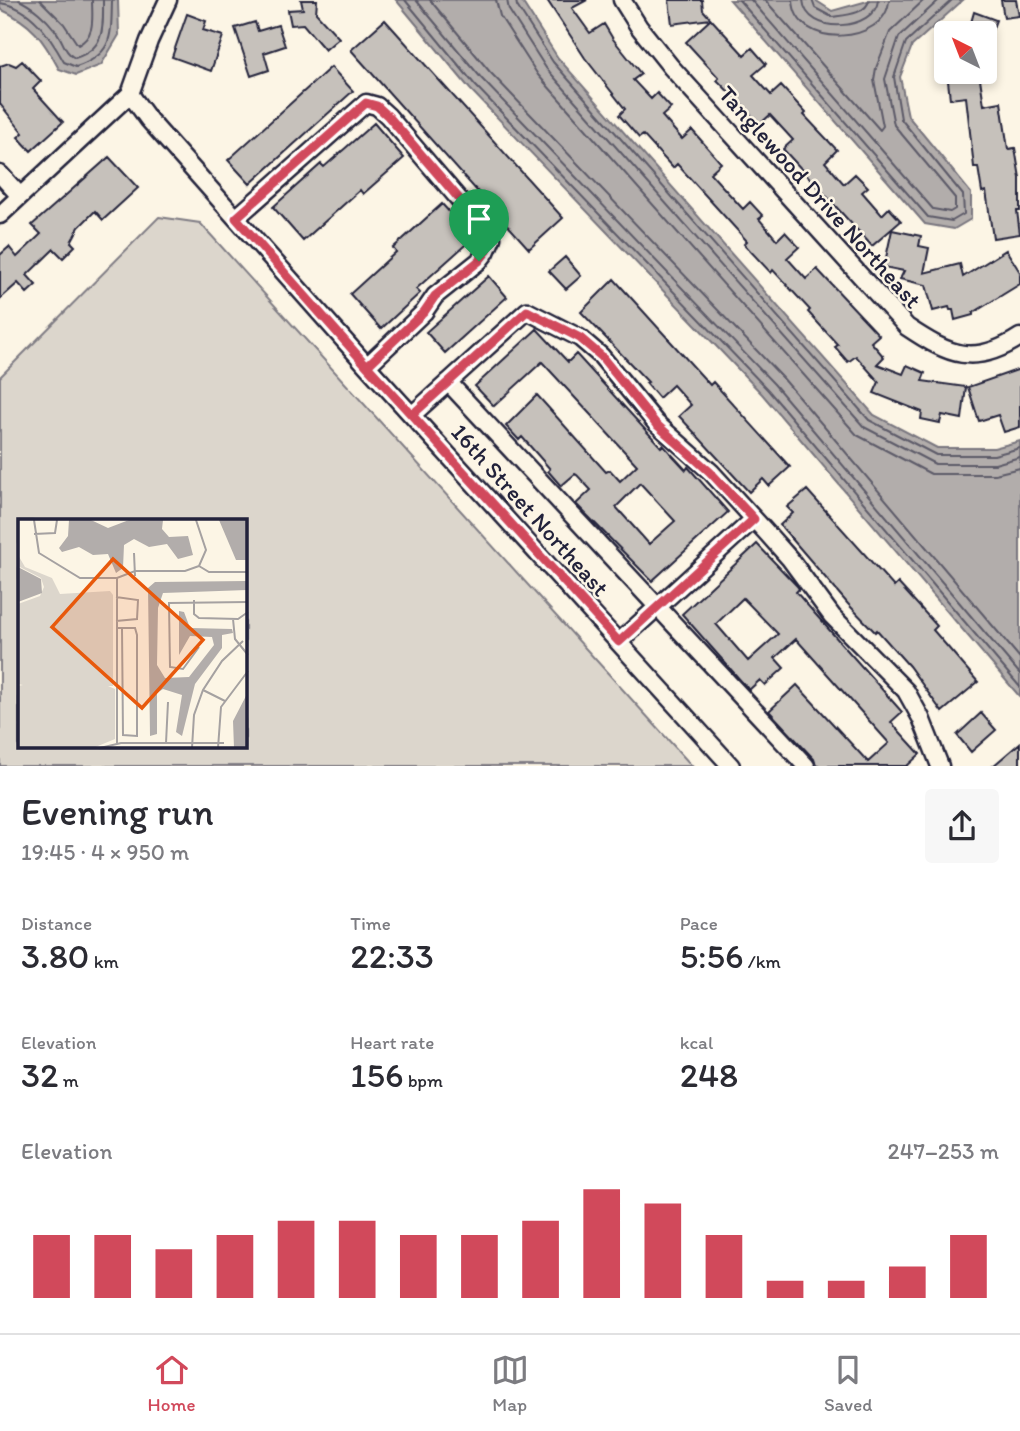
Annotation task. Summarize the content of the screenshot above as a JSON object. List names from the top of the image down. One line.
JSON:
{"streets":{"street":["Tanglewood Drive Northeast","16th Street Northeast"]},"north":"top left","page":{"heading":["Evening run","19:45 · 4 × 950 m"],"stats":[["Distance","3.80 km"],["Time","22:33"],["Pace","5:56 /km"],["Elevation","32 m"],["Heart rate","156 bpm"],["kcal","248"]],"chart":["Elevation","247–253 m"],"tabs":["Home","Map","Saved"]}}
